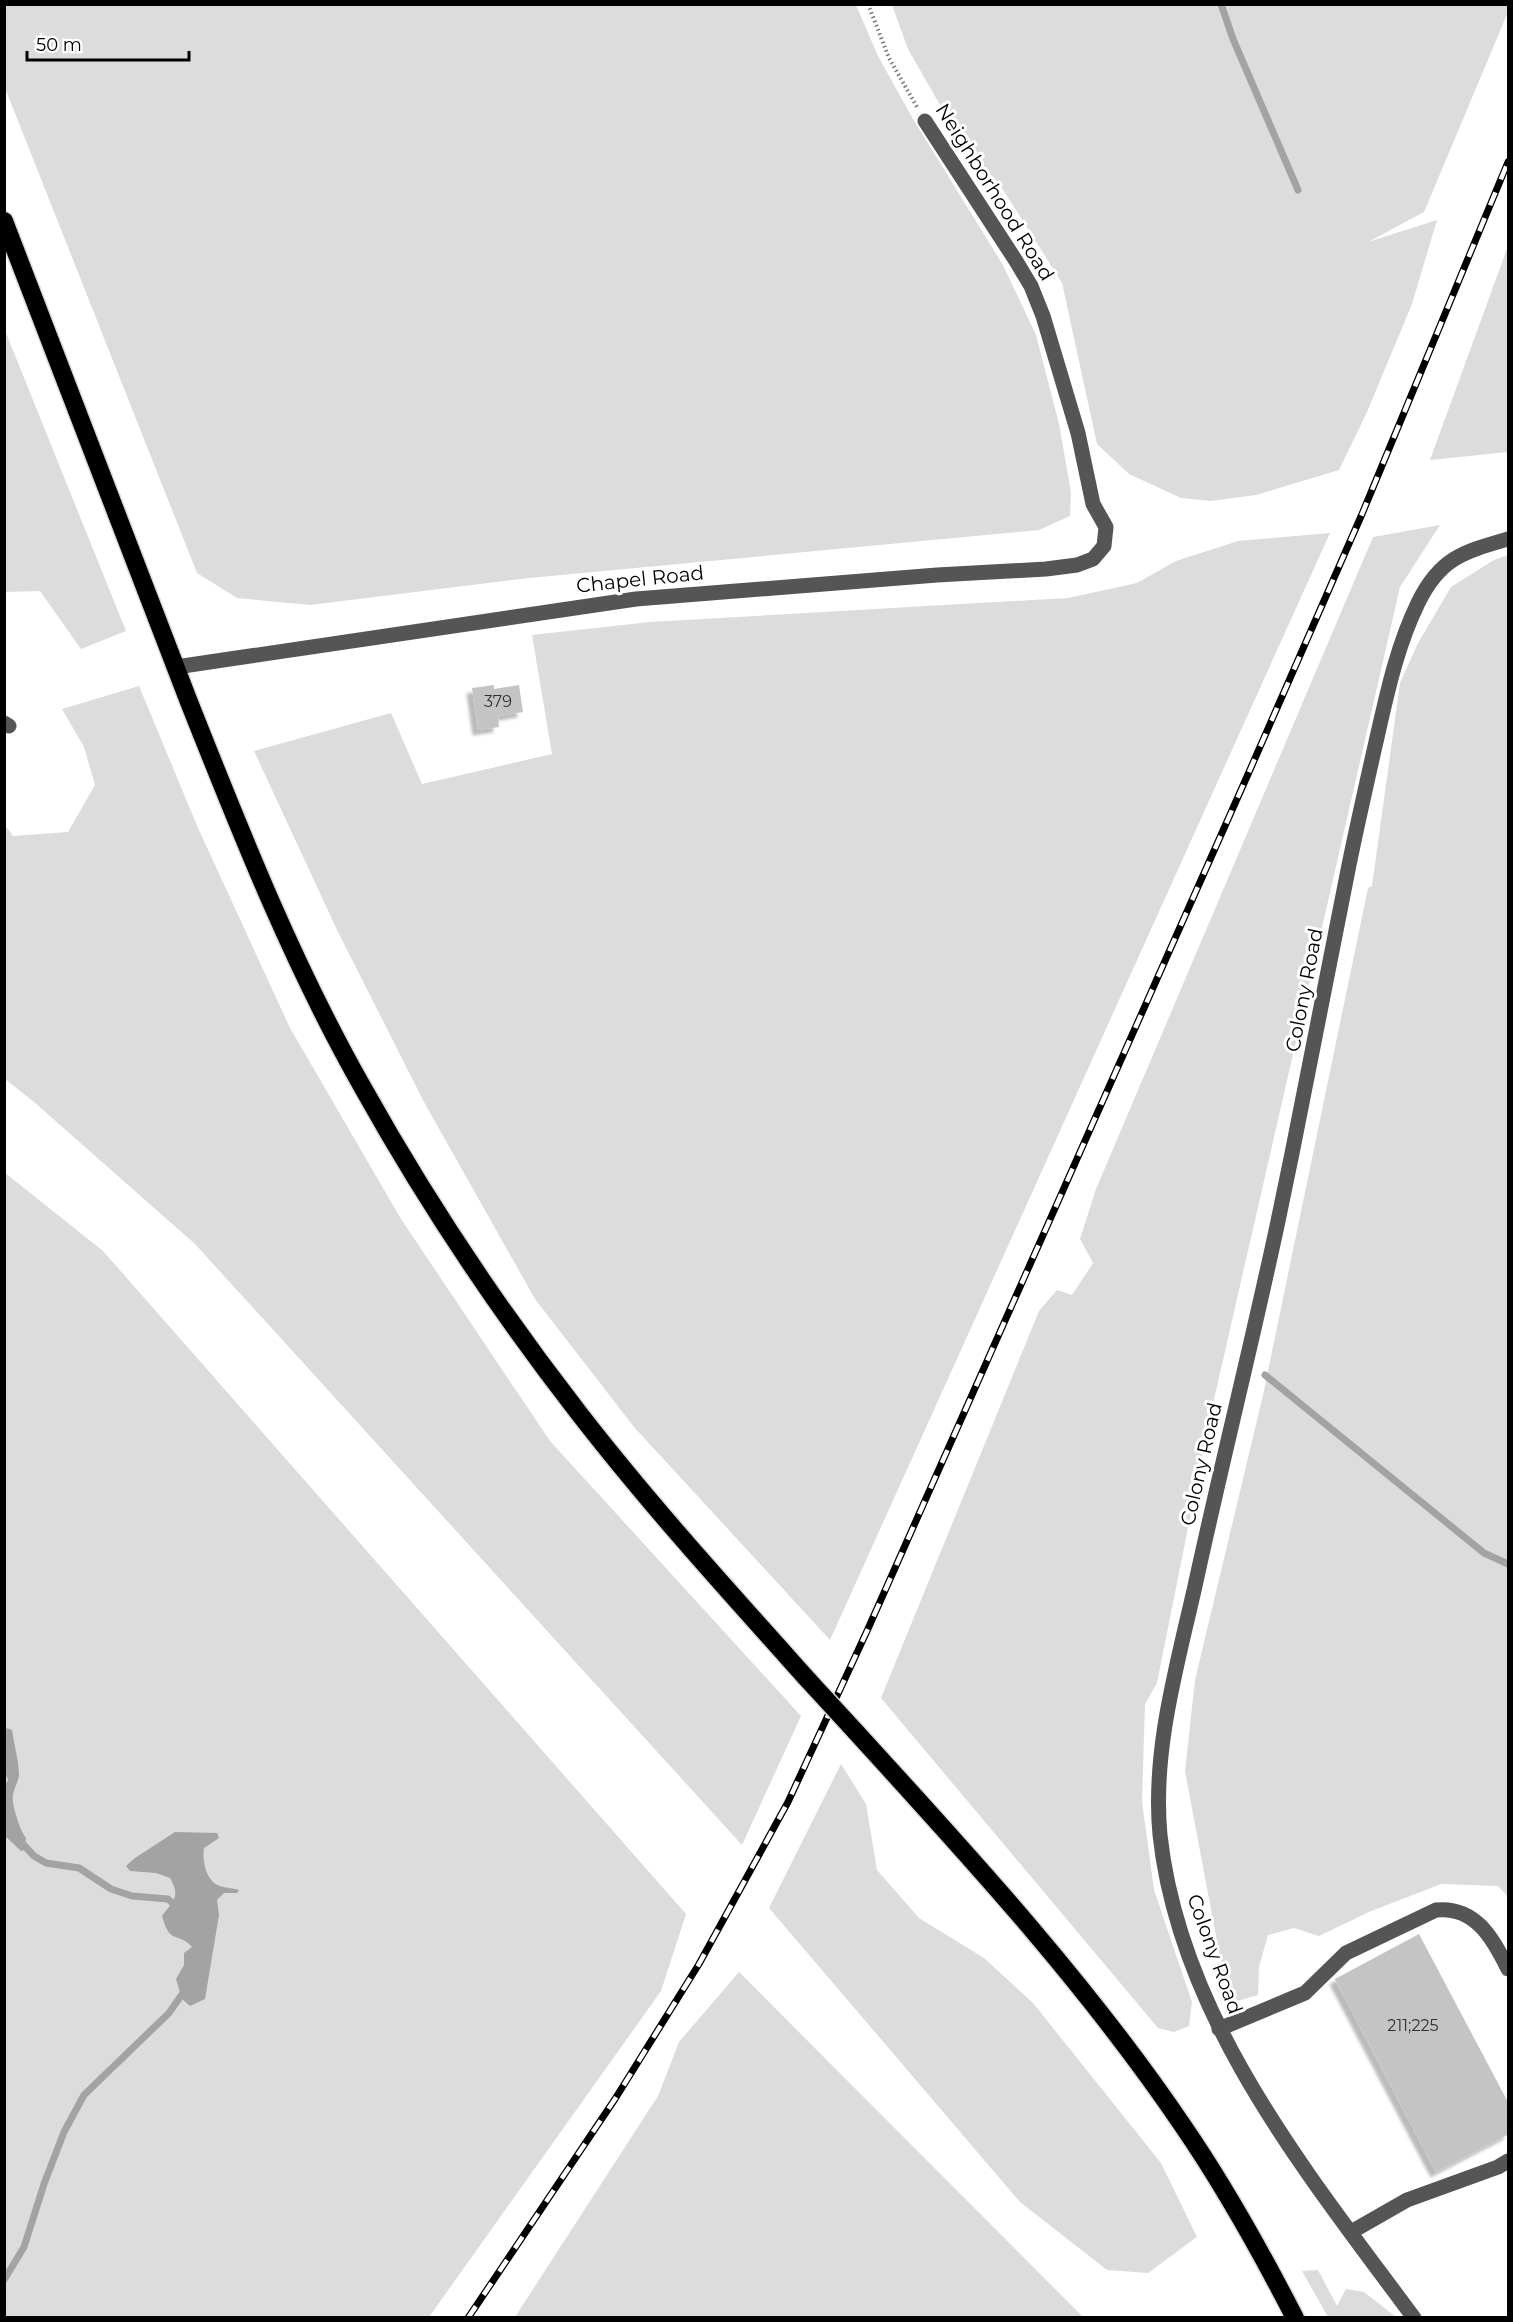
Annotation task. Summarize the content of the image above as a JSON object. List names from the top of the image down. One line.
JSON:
{"streets":{"street":["Neighborhood Road","Chapel Road","Colony Road"]},"crossings":[["Neighborhood Road","Chapel Road"]],"house_numbers":["379","211;225"],"scale_bar":"50 m"}
